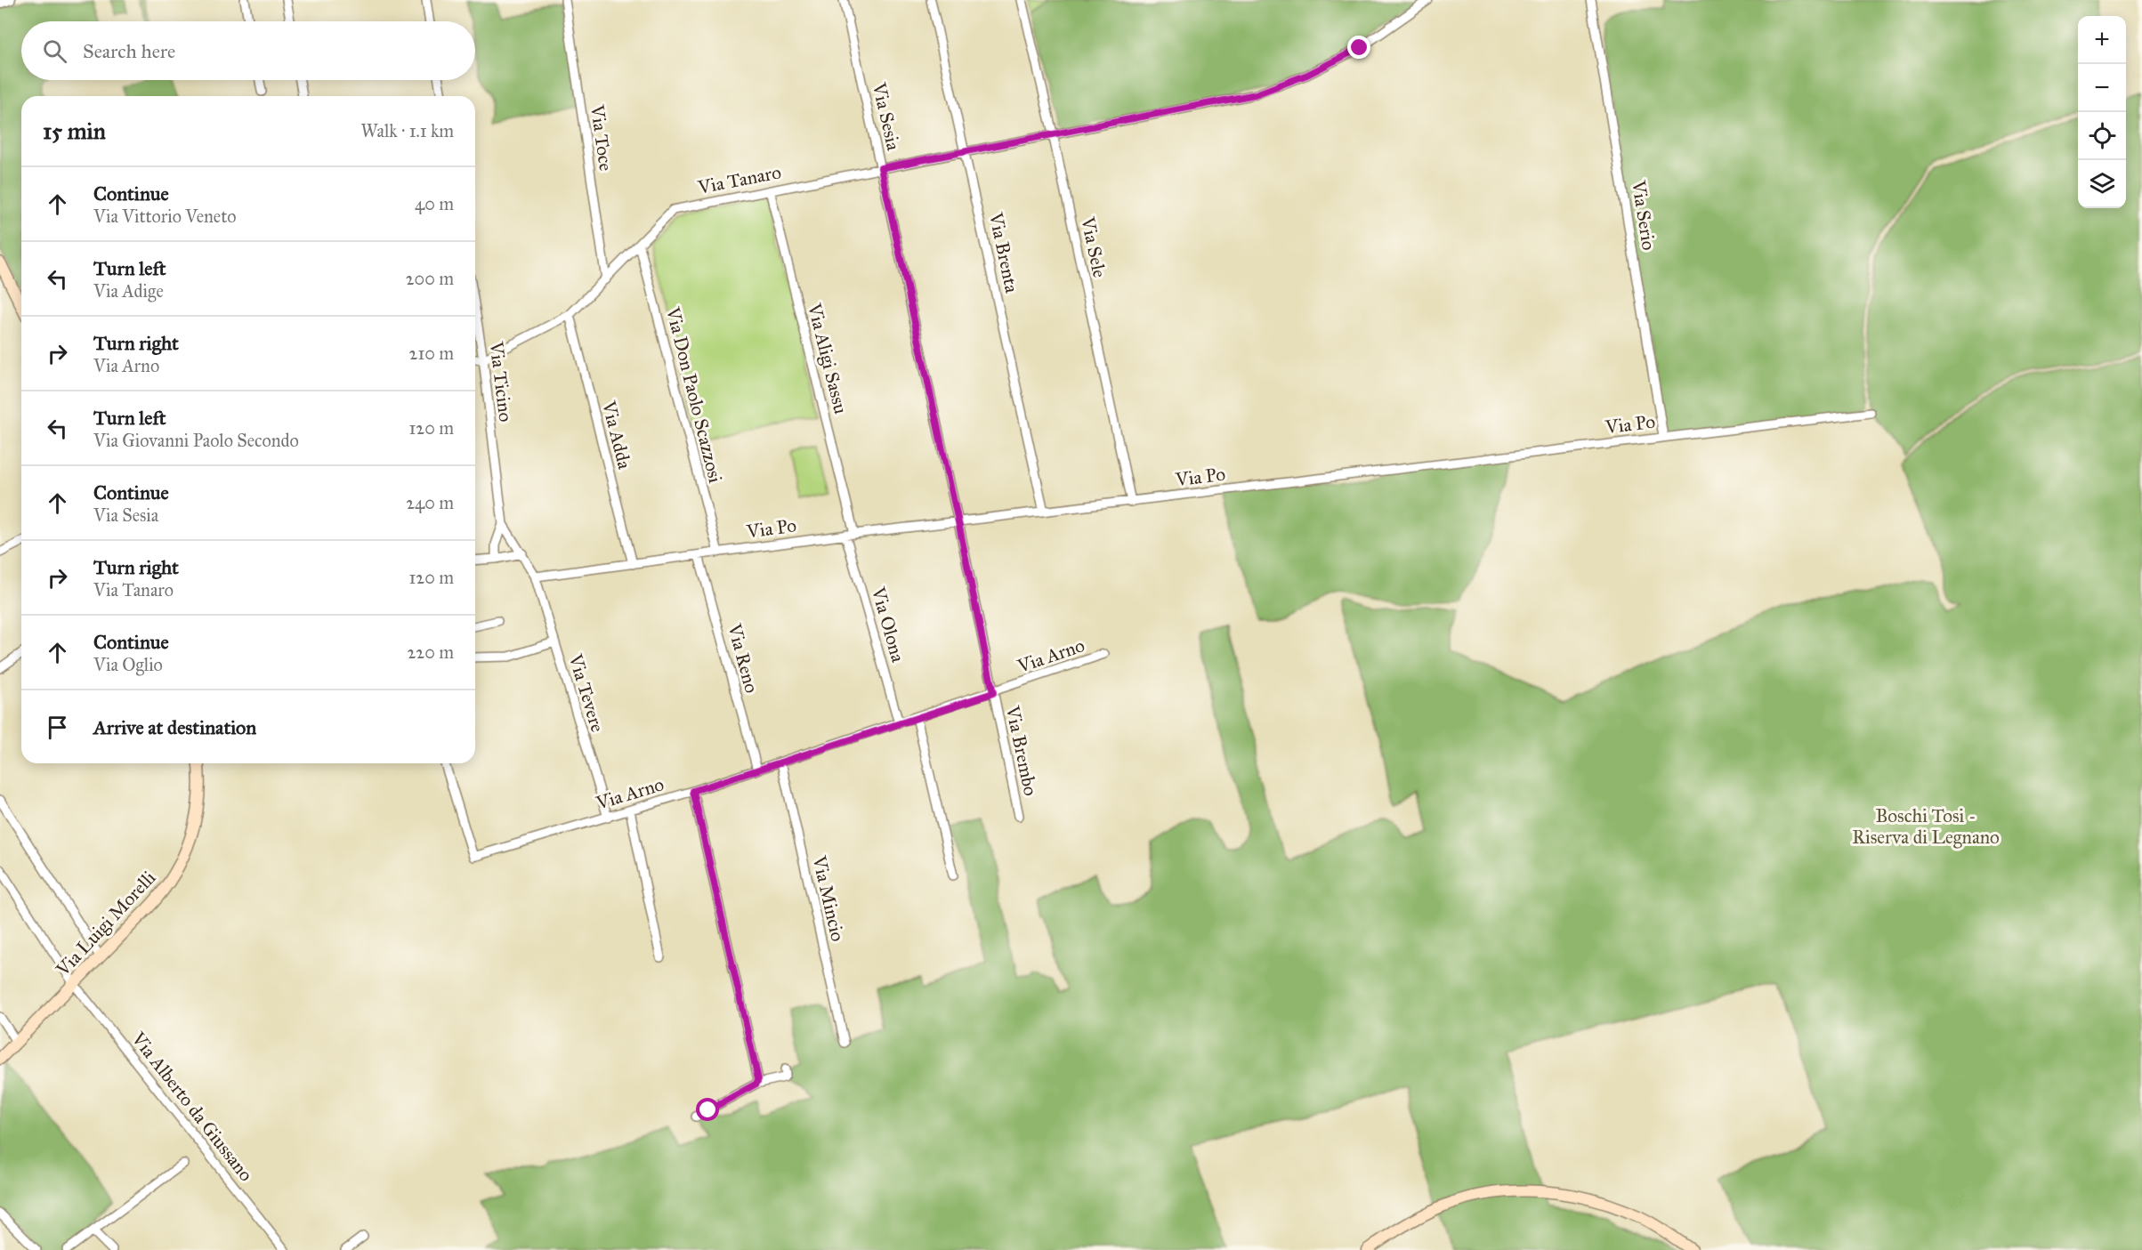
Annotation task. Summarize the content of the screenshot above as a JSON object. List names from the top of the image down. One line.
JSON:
{"streets":{"main road":["Via Luigi Morelli"],"street":["Via Sesia","Via Toce","Via Tanaro","Via Serio","Via Sele","Via Brenta","Via Aligi Sassu","Via Ticino","Via Don Paolo Scazzosi","Via Po","Via Adda","Via Olona","Via Arno","Via Reno","Via Tevere","Via Brembo","Via Mincio","Via Alberto da Giussano"]},"crossings":[["Via Sesia","Via Tanaro"],["Via Sesia","Via Po"],["Via Sesia","Via Arno"],["Via Sesia","Via Brembo"],["Via Toce","Via Tanaro"],["Via Tanaro","Via Sele"],["Via Tanaro","Via Brenta"],["Via Tanaro","Via Aligi Sassu"],["Via Tanaro","Via Ticino"],["Via Tanaro","Via Don Paolo Scazzosi"],["Via Tanaro","Via Adda"],["Via Serio","Via Po"],["Via Sele","Via Po"],["Via Brenta","Via Po"],["Via Aligi Sassu","Via Po"],["Via Aligi Sassu","Via Olona"],["Via Ticino","Via Tevere"],["Via Don Paolo Scazzosi","Via Po"],["Via Po","Via Adda"],["Via Po","Via Olona"],["Via Po","Via Reno"],["Via Po","Via Tevere"],["Via Olona","Via Arno"],["Via Arno","Via Reno"],["Via Arno","Via Tevere"],["Via Arno","Via Brembo"],["Via Arno","Via Mincio"],["Via Luigi Morelli","Via Alberto da Giussano"]],"parks":["Boschi Tosi - Riserva di Legnano"],"page":{"map_buttons":["+","−"],"search":"Search here","heading":["15 min","Walk · 1.1 km"],"list":[["Continue","Via Vittorio Veneto","40 m"],["Turn left","Via Adige","200 m"],["Turn right","Via Arno","210 m"],["Turn left","Via Giovanni Paolo Secondo","120 m"],["Continue","Via Sesia","240 m"],["Turn right","Via Tanaro","120 m"],["Continue","Via Oglio","220 m"],"Arrive at destination"]}}
